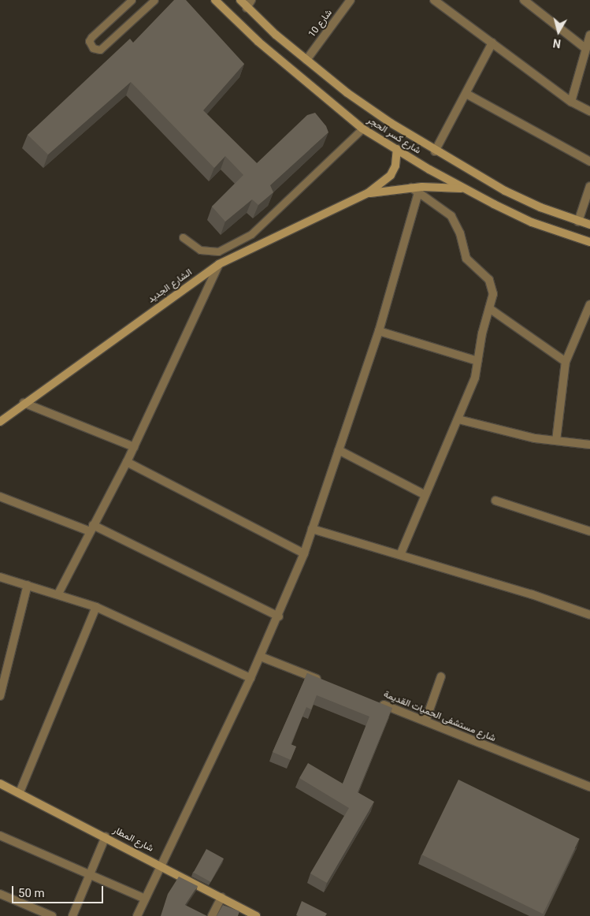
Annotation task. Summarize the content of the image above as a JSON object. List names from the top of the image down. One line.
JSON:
{"streets":{"street":["شارع 10","شارع كسر الحجر","الشارع الجديد","شارع مستشفى الحميات القديمة","شارع المطار"]},"crossings":[["شارع 10","شارع كسر الحجر"],["شارع كسر الحجر","الشارع الجديد"]],"scale_bar":"50 m","north":"bottom"}
